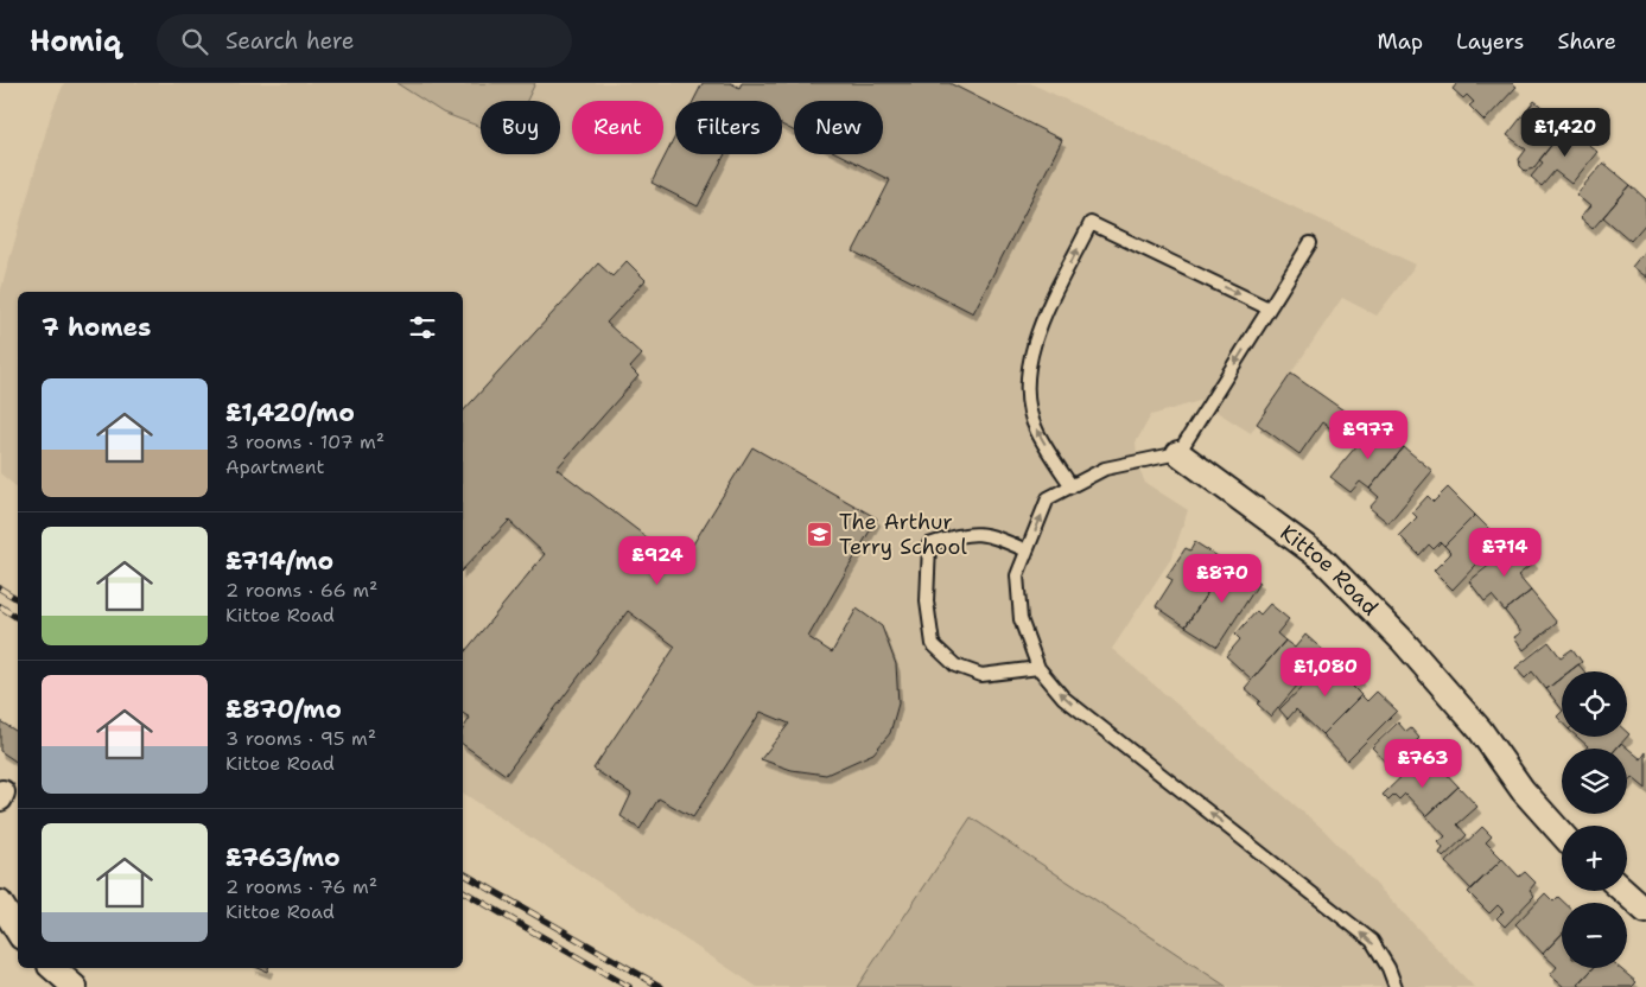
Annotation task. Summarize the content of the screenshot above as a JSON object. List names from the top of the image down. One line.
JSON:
{"streets":{"street":["Kittoe Road"]},"places":{"school or university":["The Arthur Terry School"]},"page":{"header":"Homiq","search":"Search here","nav":["Map","Layers","Share"],"chip":["Buy","Rent","Filters","New"],"price":["£1,420","£977","£714","£924","£870","£1,080","£763"],"heading":"7 homes","list":[{"name":"£1,420/mo","note":"3 rooms · 107 m² · Apartment"},{"name":"£714/mo","note":"2 rooms · 66 m² · Kittoe Road"},{"name":"£870/mo","note":"3 rooms · 95 m² · Kittoe Road"},{"name":"£763/mo","note":"2 rooms · 76 m² · Kittoe Road"}],"map_buttons":["+","−"]}}
